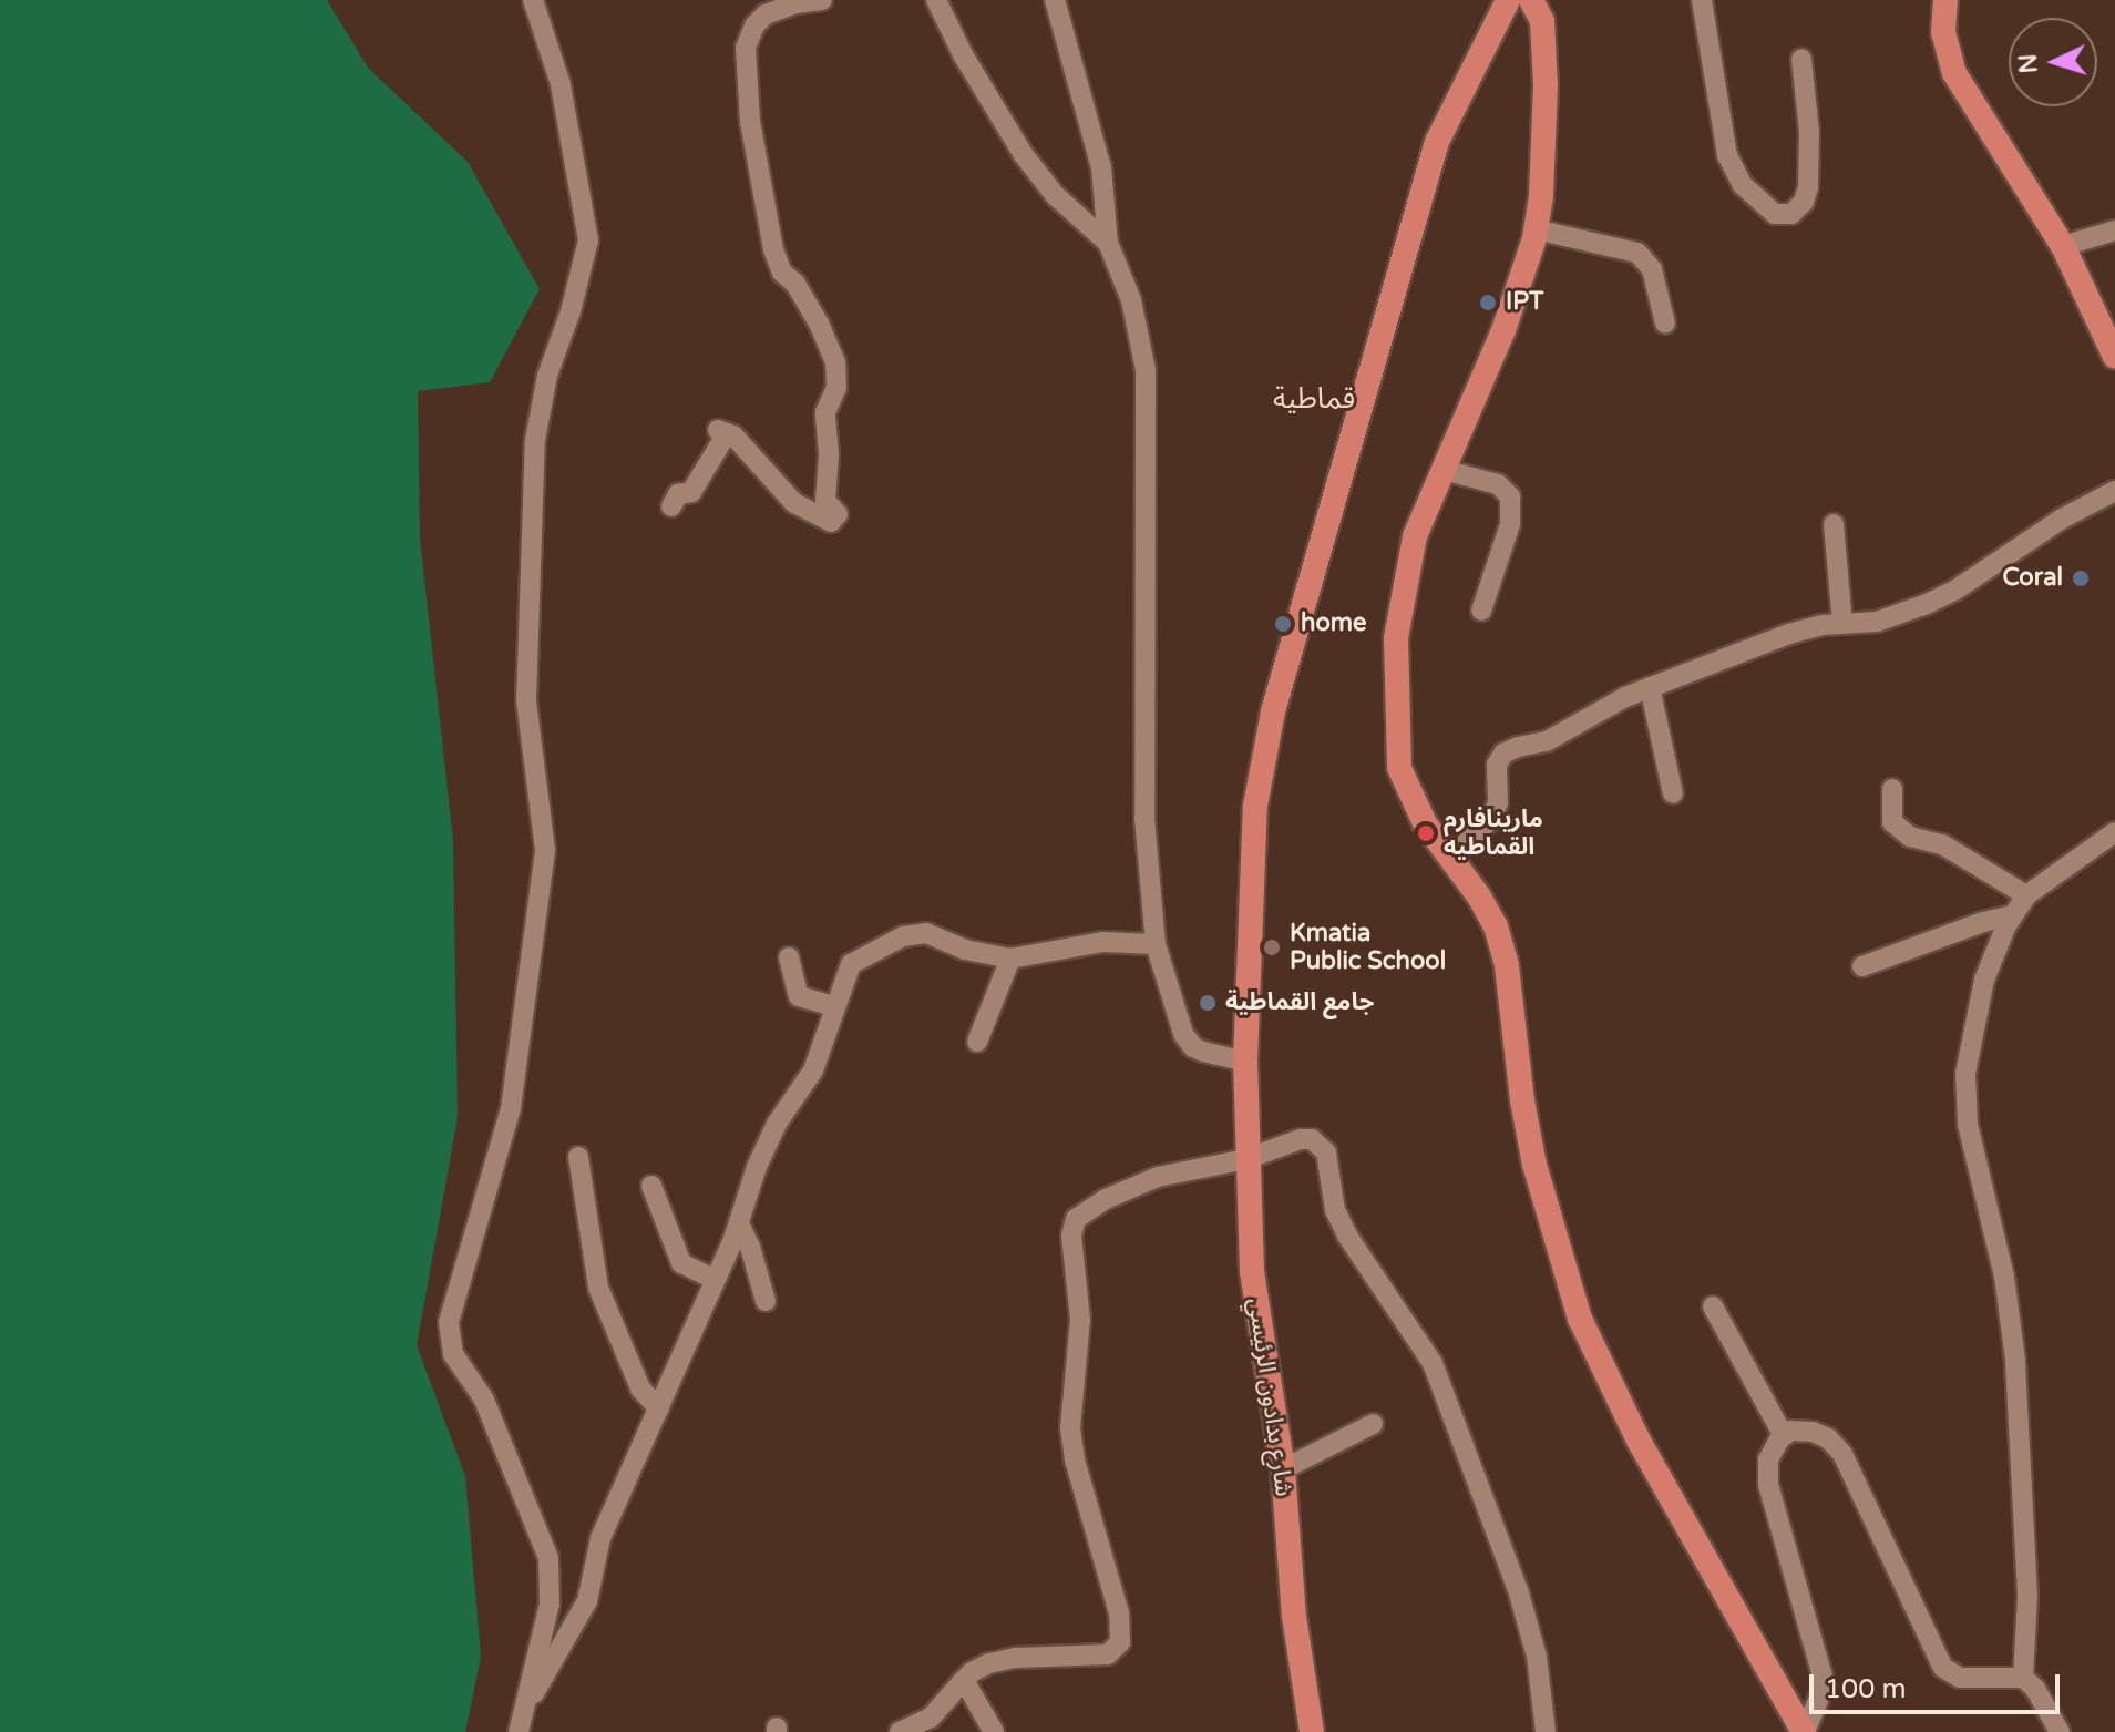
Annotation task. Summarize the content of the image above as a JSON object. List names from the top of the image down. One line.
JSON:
{"streets":{"main road":["شارع بدادون الرئيسي"]},"districts":["قماطية"],"places":["IPT","Coral","home","مارينافارم القماطيه","Kmatia Public School","جامع القماطية"],"scale_bar":"100 m","north":"left"}
